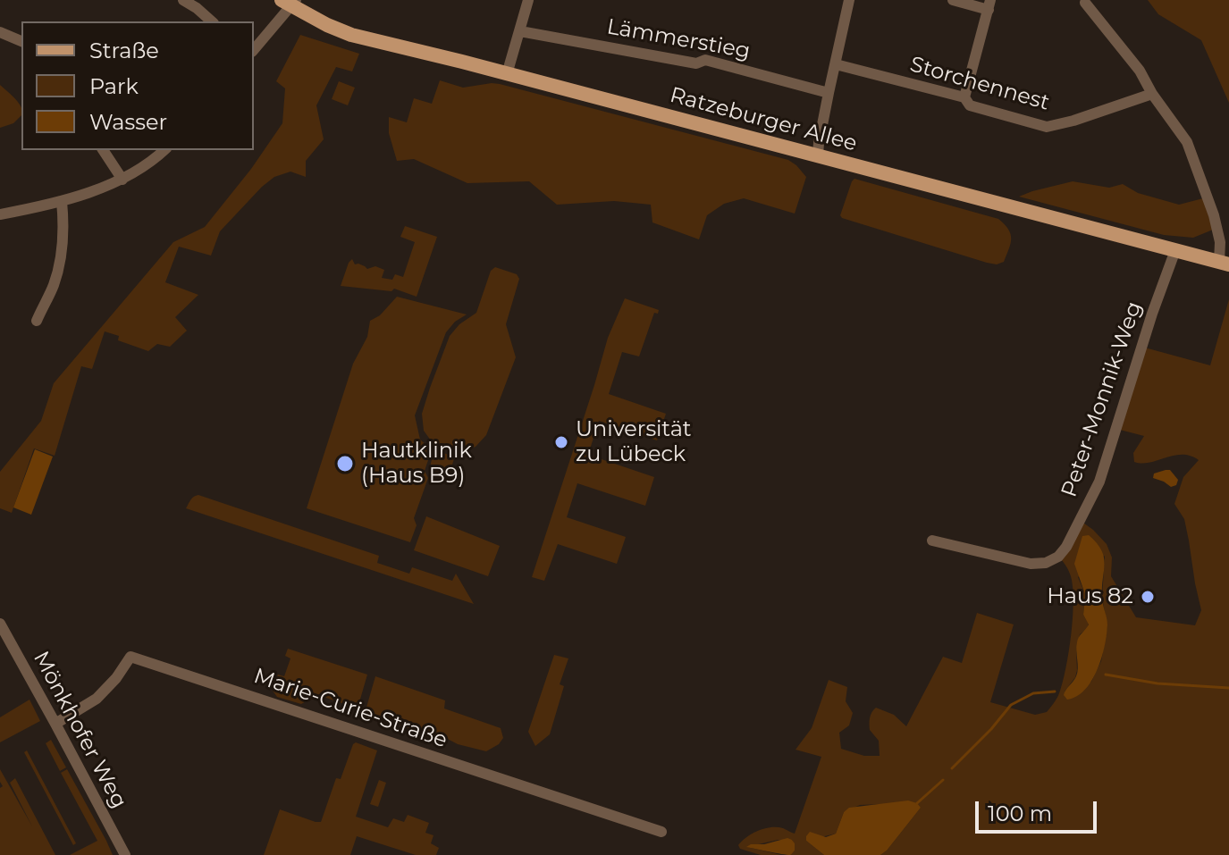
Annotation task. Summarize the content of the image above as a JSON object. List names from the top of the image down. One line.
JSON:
{"streets":{"main road":["Ratzeburger Allee"],"street":["Lämmerstieg","Storchennest","Peter-Monnik-Weg","Marie-Curie-Straße","Mönkhofer Weg"]},"crossings":[["Ratzeburger Allee","Peter-Monnik-Weg"],["Marie-Curie-Straße","Mönkhofer Weg"]],"places":["Universität zu Lübeck","Hautklinik (Haus B9)","Haus 82"],"legend":["Straße","Park","Wasser"],"scale_bar":"100 m"}
